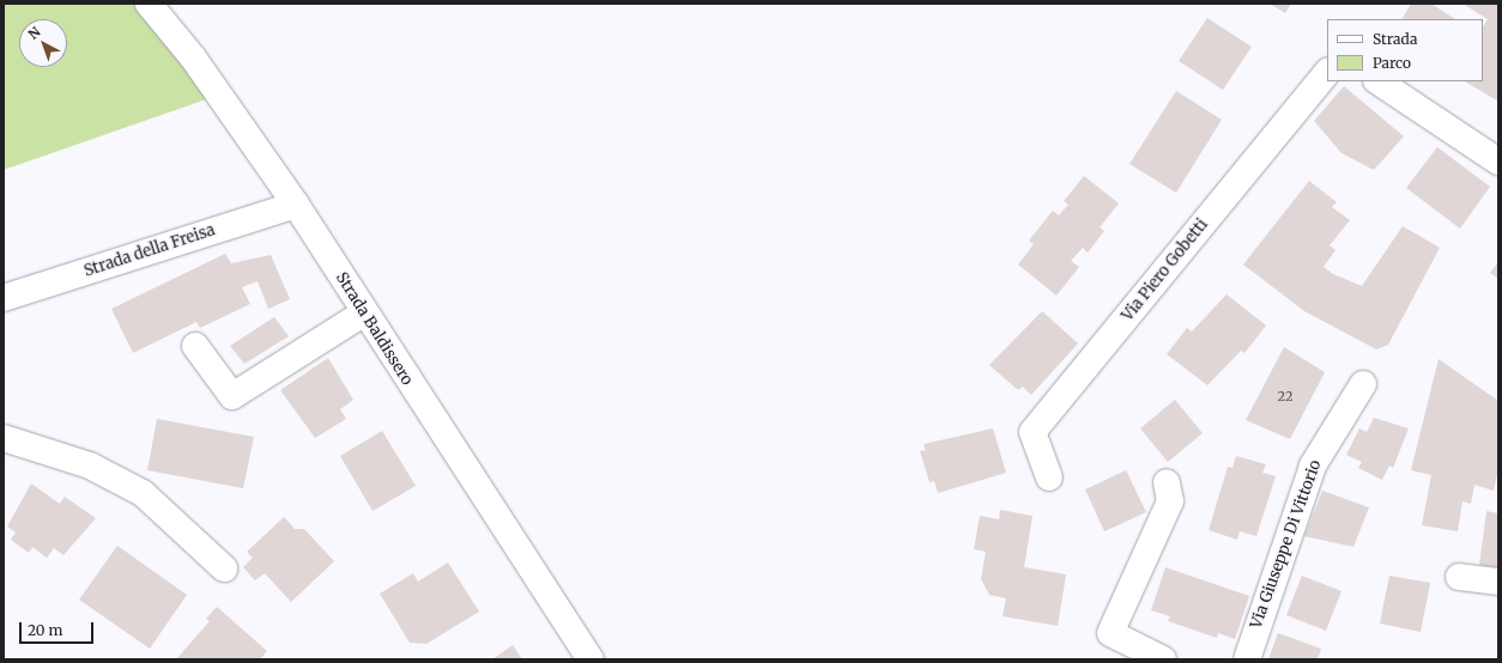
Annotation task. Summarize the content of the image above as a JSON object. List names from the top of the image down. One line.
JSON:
{"streets":{"street":["Strada della Freisa","Via Piero Gobetti","Strada Baldissero","Via Giuseppe Di Vittorio"]},"crossings":[["Strada della Freisa","Strada Baldissero"]],"house_numbers":["22"],"legend":["Strada","Parco"],"scale_bar":"20 m","north":"top left"}
